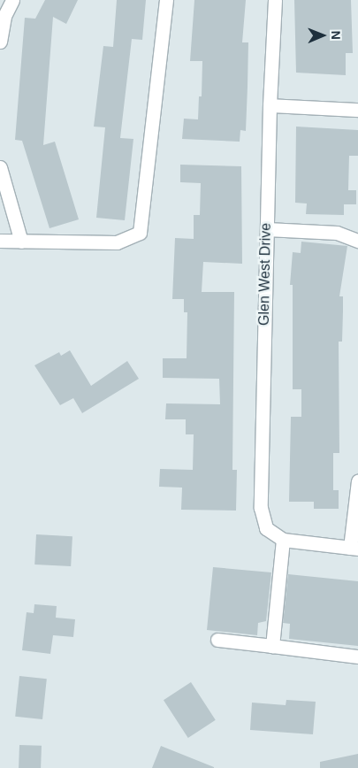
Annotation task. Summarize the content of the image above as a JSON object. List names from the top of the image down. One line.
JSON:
{"streets":{"street":["Glen West Drive"]},"north":"right"}
